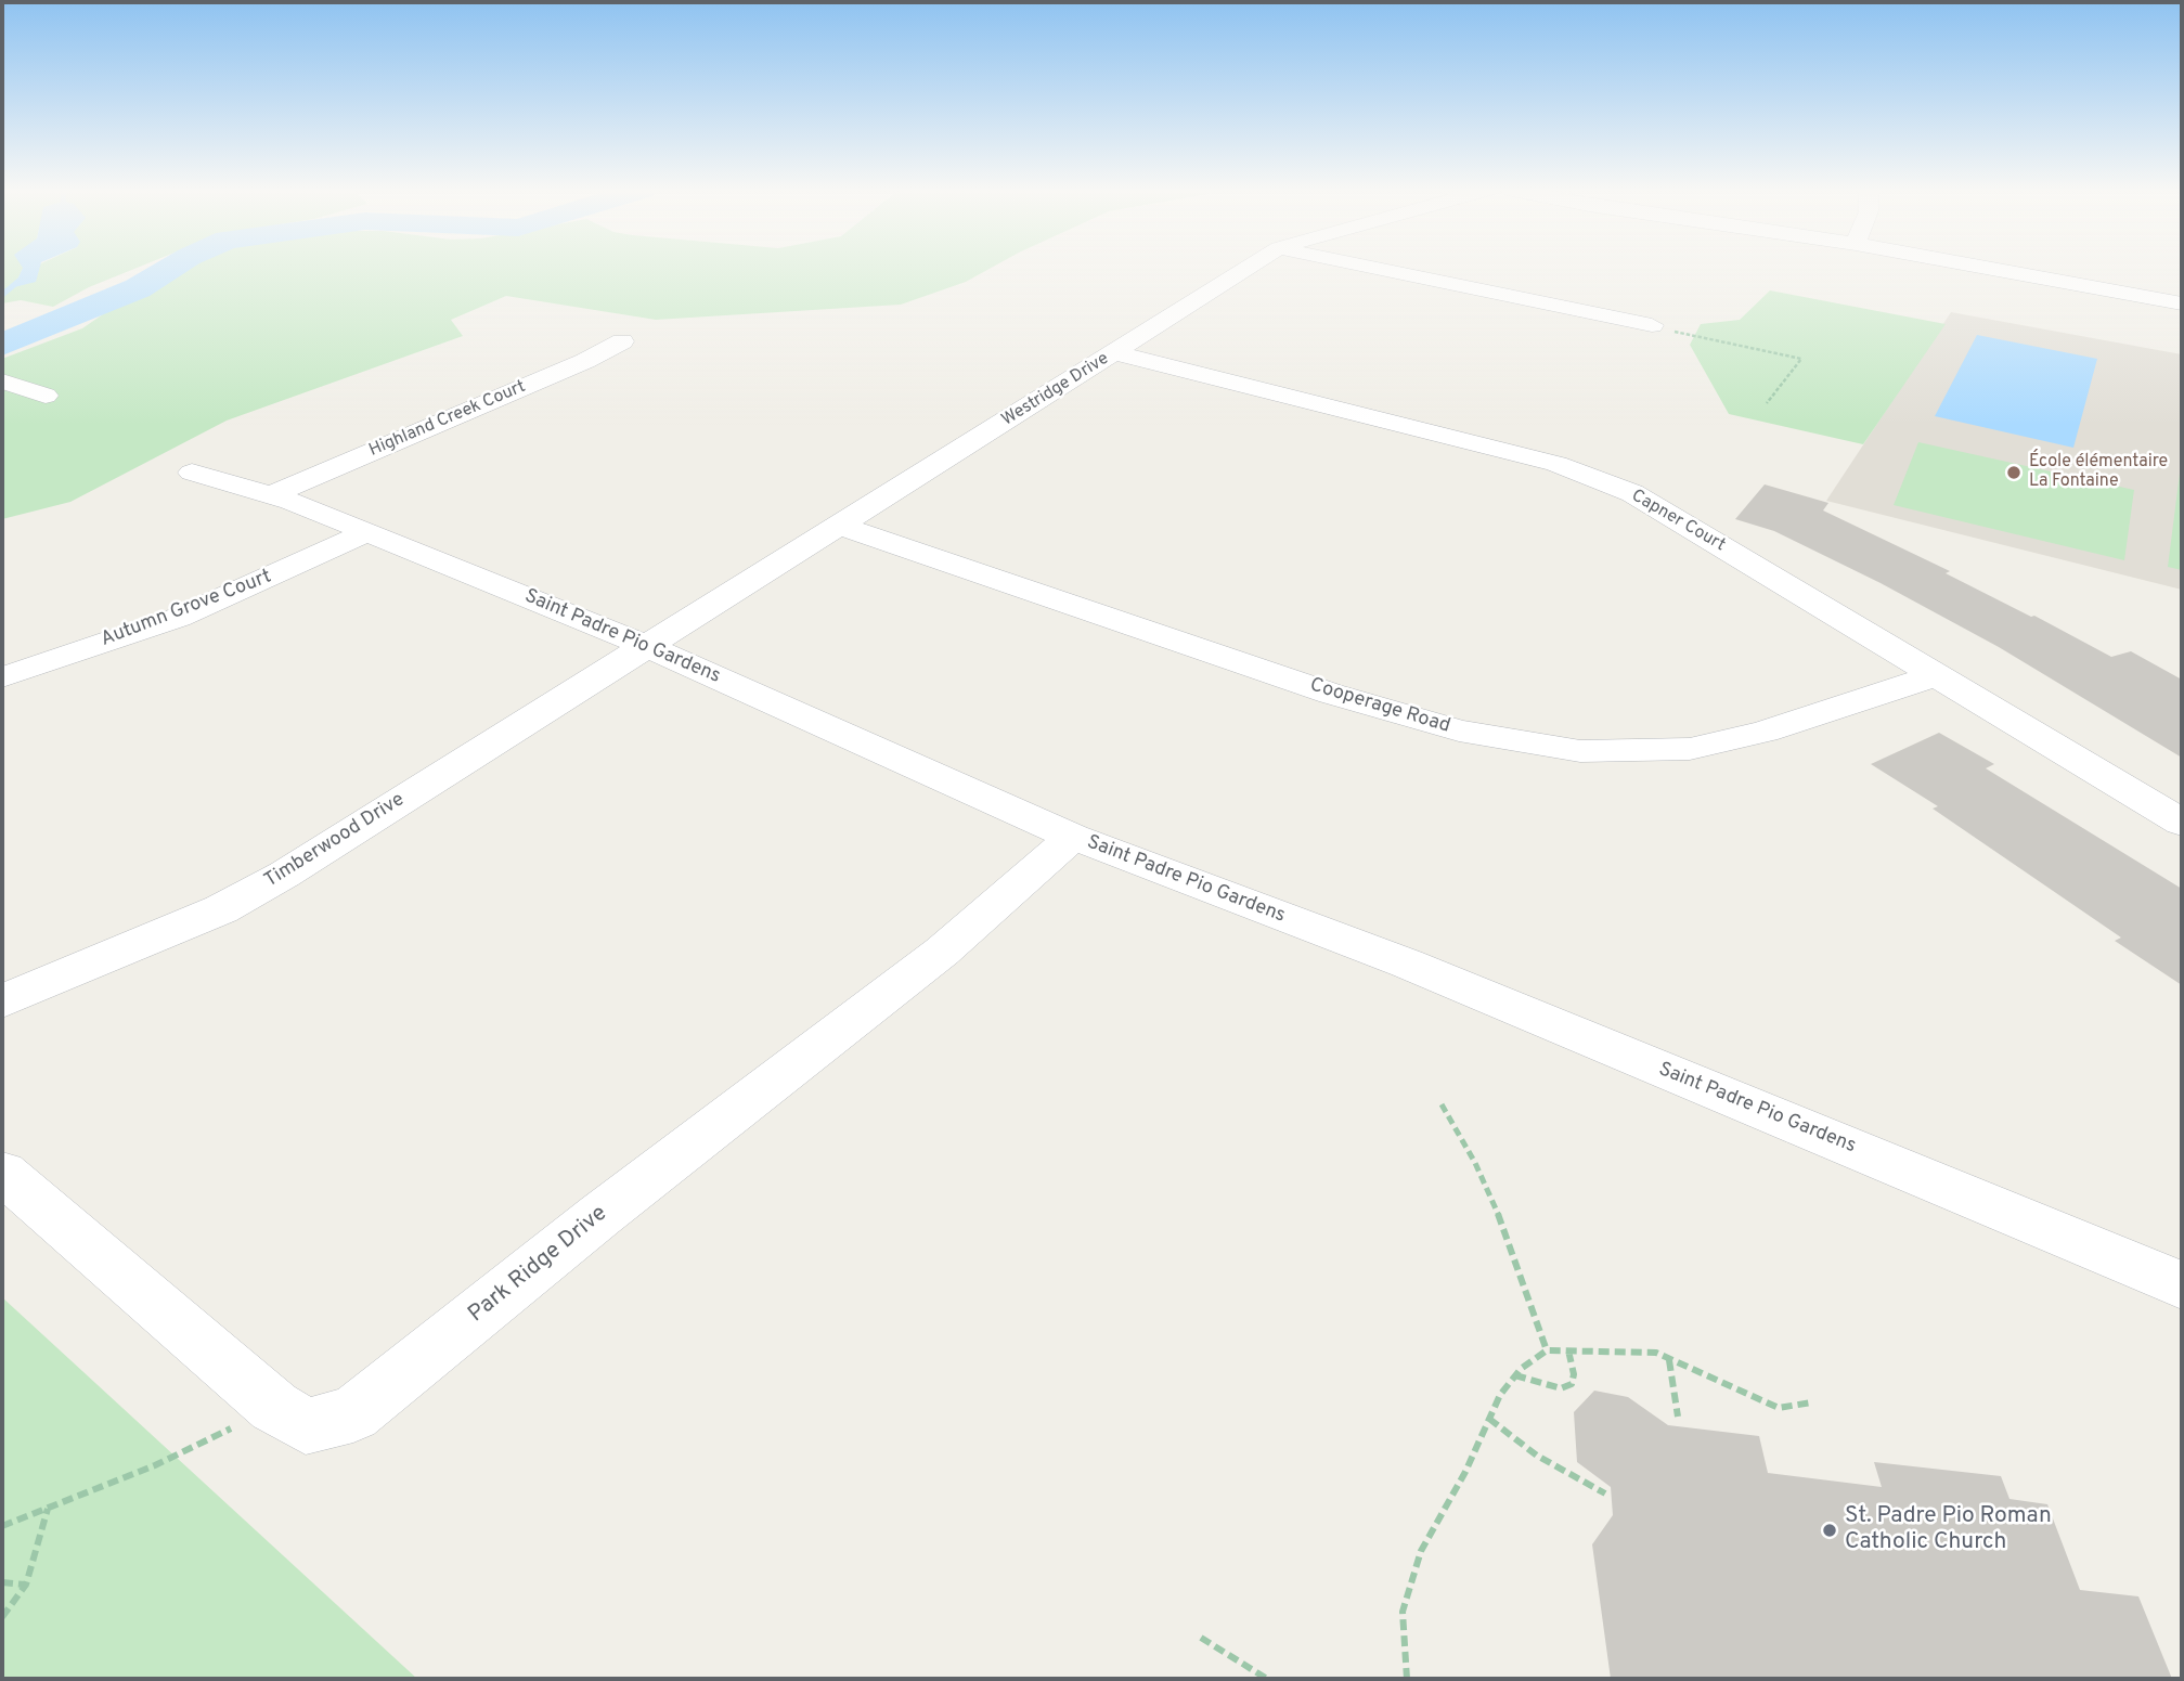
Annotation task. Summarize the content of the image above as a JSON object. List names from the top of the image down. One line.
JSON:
{"streets":{"street":["Westridge Drive","Highland Creek Court","Capner Court","Autumn Grove Court","Saint Padre Pio Gardens","Cooperage Road","Timberwood Drive","Park Ridge Drive"]},"crossings":[["Westridge Drive","Capner Court"],["Westridge Drive","Saint Padre Pio Gardens"],["Westridge Drive","Cooperage Road"],["Westridge Drive","Timberwood Drive"],["Highland Creek Court","Saint Padre Pio Gardens"],["Capner Court","Cooperage Road"],["Autumn Grove Court","Saint Padre Pio Gardens"],["Saint Padre Pio Gardens","Timberwood Drive"],["Saint Padre Pio Gardens","Park Ridge Drive"]],"places":["École élémentaire La Fontaine","St. Padre Pio Roman Catholic Church"]}
